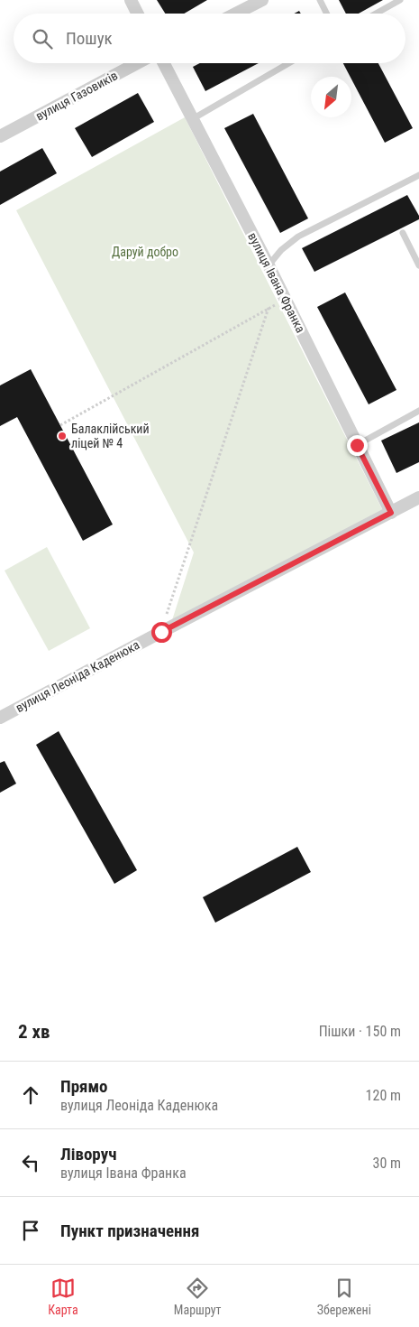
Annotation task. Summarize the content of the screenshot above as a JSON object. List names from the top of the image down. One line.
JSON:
{"streets":{"street":["вулиця Газовиків","вулиця Івана Франка","вулиця Леоніда Каденюка"]},"crossings":[["вулиця Івана Франка","вулиця Леоніда Каденюка"]],"parks":["Даруй добро"],"places":["Балаклійський ліцей № 4"],"north":"bottom left","page":{"search":"Пошук","heading":["2 хв","Пішки · 150 m"],"list":[["Прямо","вулиця Леоніда Каденюка","120 m"],["Ліворуч","вулиця Івана Франка","30 m"],"Пункт призначення"],"nav":["Карта","Маршрут","Збережені"]}}
